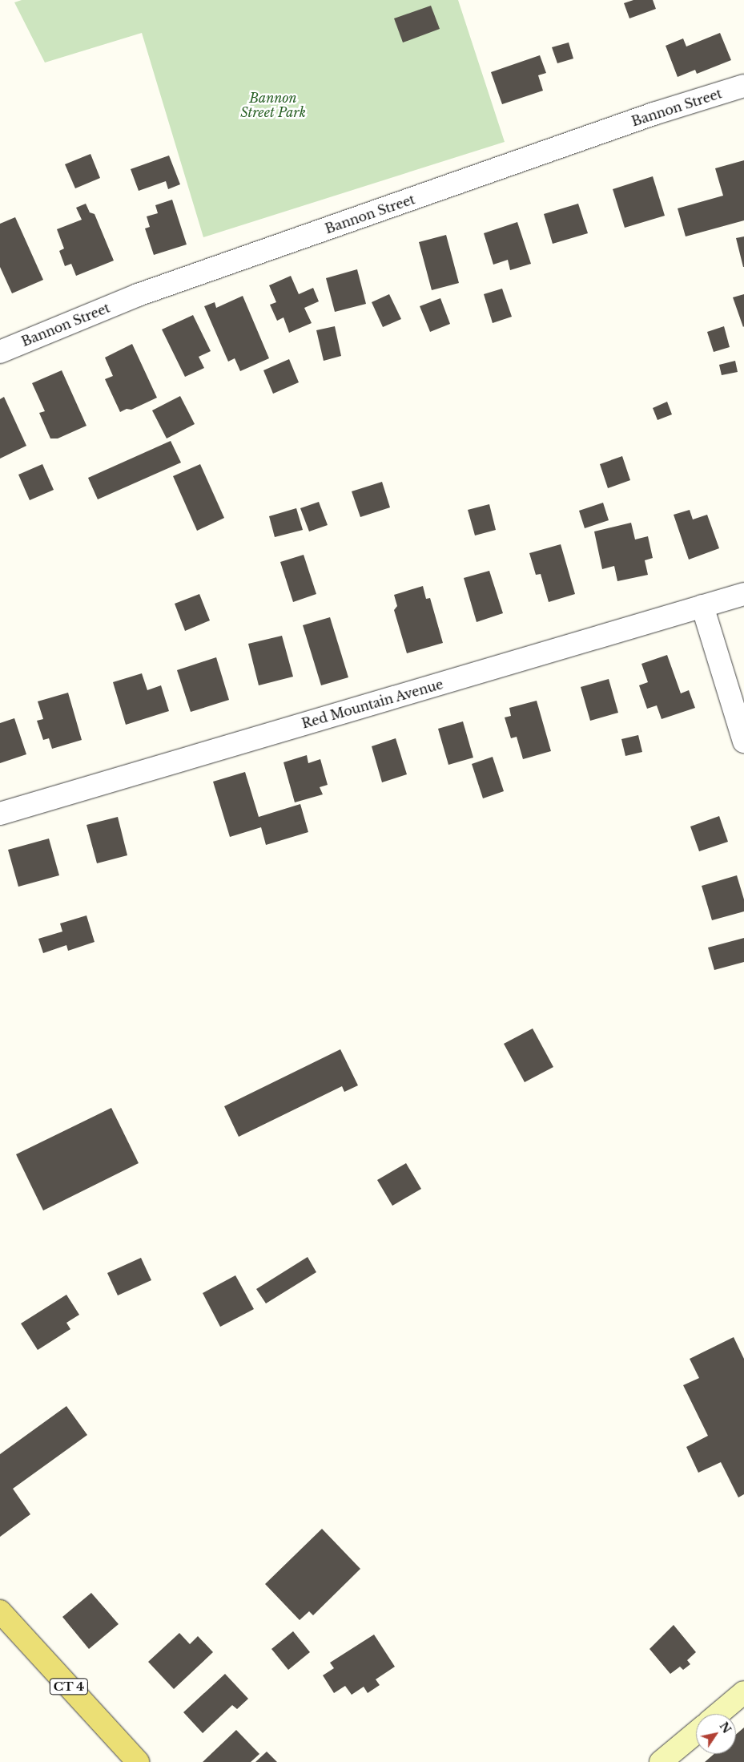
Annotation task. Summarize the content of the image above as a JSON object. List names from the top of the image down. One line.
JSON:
{"streets":{"main road":["CT 4"],"street":["Bannon Street","Red Mountain Avenue"]},"parks":["Bannon Street Park"],"north":"top right"}
